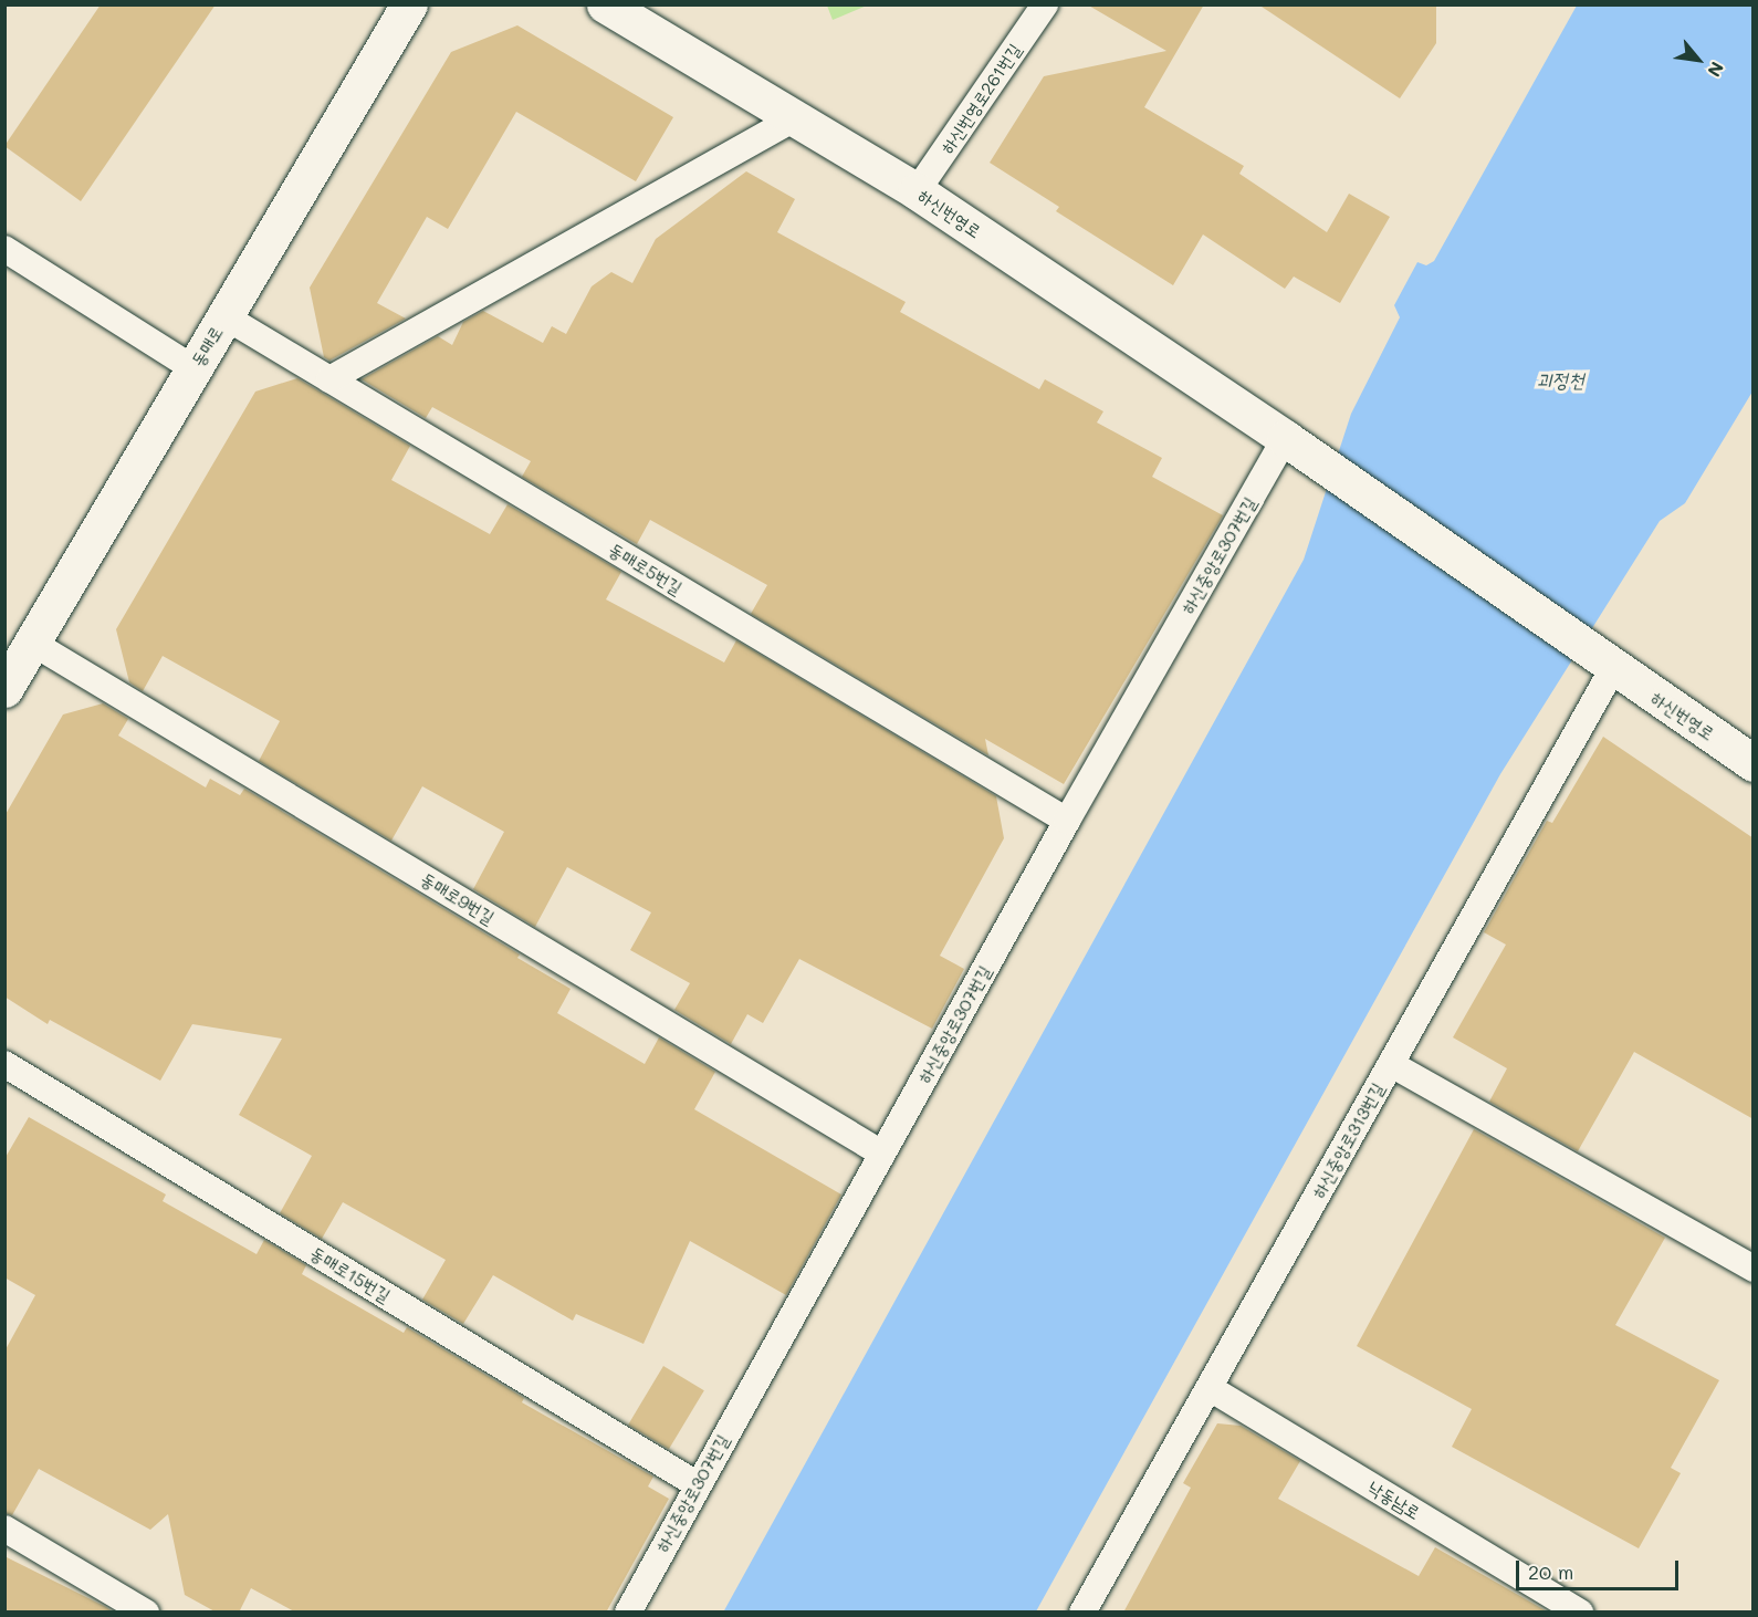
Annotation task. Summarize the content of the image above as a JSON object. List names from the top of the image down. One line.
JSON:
{"streets":{"street":["하신번영로","동매로"],"lane":["하신번영로261번길","하신중앙로307번길","동매로5번길","동매로9번길","하신중앙로313번길","동매로15번길","낙동남로"]},"crossings":[["하신번영로261번길","하신번영로"],["하신번영로","하신중앙로307번길"],["하신번영로","하신중앙로313번길"],["동매로","동매로5번길"],["동매로","동매로9번길"],["하신중앙로307번길","동매로5번길"],["하신중앙로307번길","동매로9번길"],["하신중앙로307번길","동매로15번길"],["하신중앙로313번길","낙동남로"]],"water":["괴정천"],"scale_bar":"20 m","north":"bottom right"}
